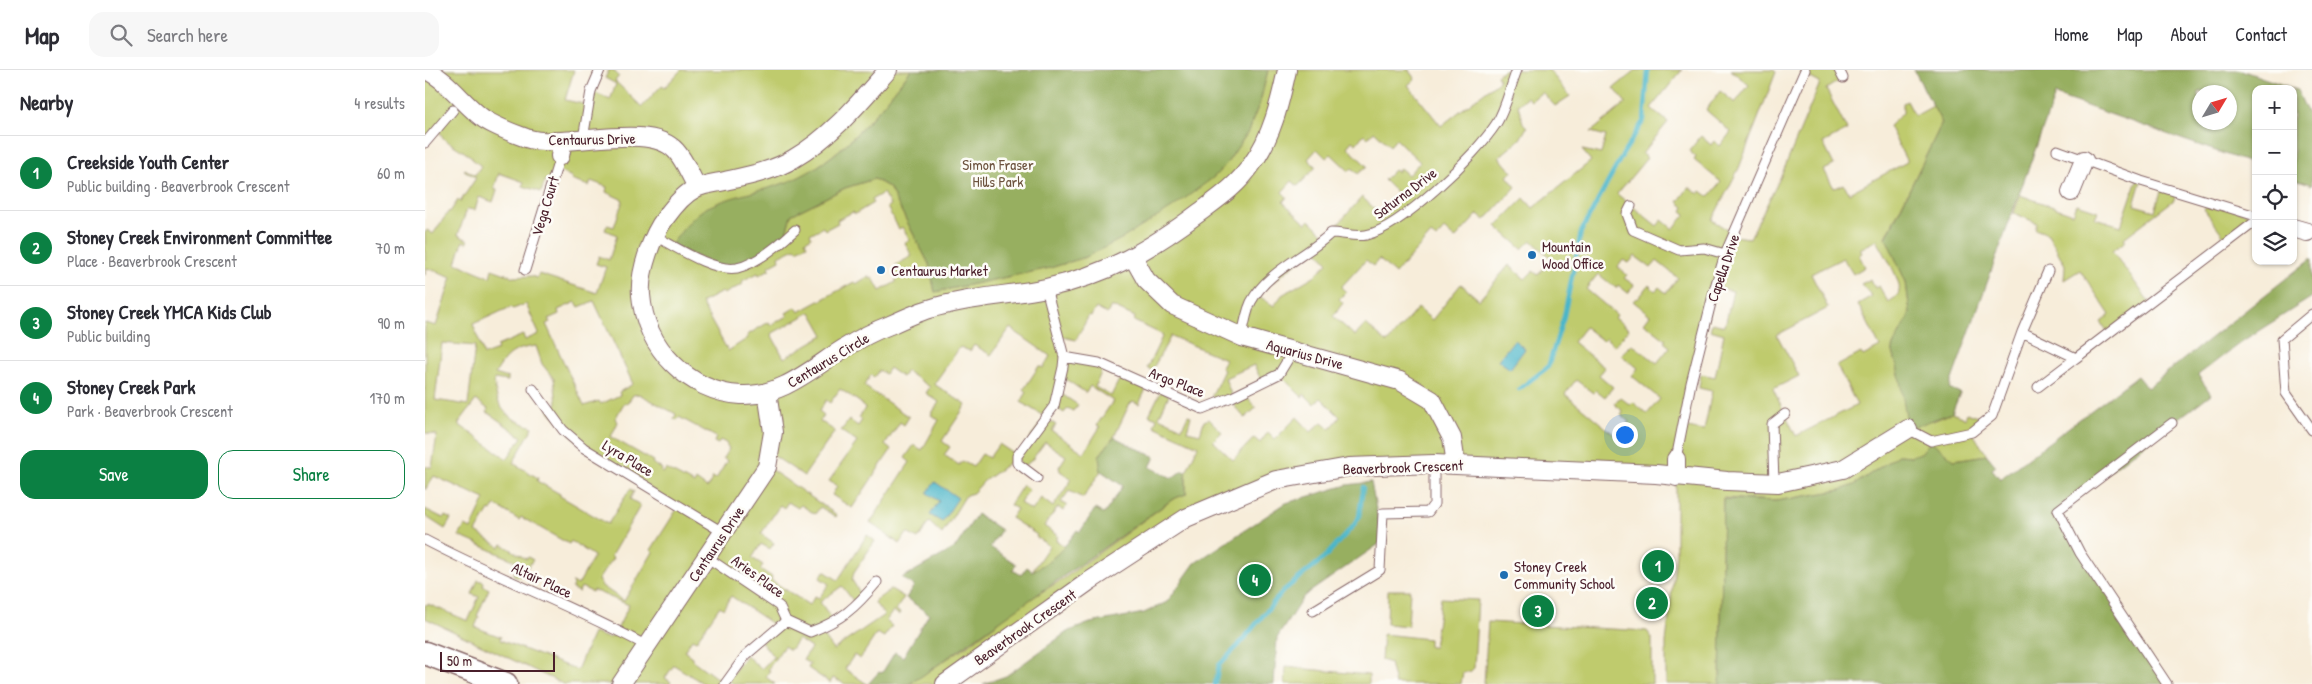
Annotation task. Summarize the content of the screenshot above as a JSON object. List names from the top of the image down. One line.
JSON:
{"streets":{"street":["Centaurus Drive","Capella Drive","Aquarius Drive","Centaurus Circle","Beaverbrook Crescent"],"lane":["Saturna Drive","Vega Court","Argo Place","Lyra Place","Aries Place","Altair Place"]},"crossings":[["Centaurus Drive","Vega Court"],["Centaurus Drive","Centaurus Circle"],["Centaurus Drive","Lyra Place"],["Centaurus Drive","Aries Place"],["Centaurus Drive","Altair Place"],["Saturna Drive","Aquarius Drive"],["Capella Drive","Beaverbrook Crescent"],["Aquarius Drive","Centaurus Circle"],["Aquarius Drive","Argo Place"],["Aquarius Drive","Beaverbrook Crescent"]],"parks":["Simon Fraser Hills Park"],"places":["Mountain Wood Office","Centaurus Market","Stoney Creek Community School"],"scale_bar":"50 m","north":"top right","page":{"header":"Map","search":"Search here","nav":["Home","Map","About","Contact"],"heading":["Nearby","4 results"],"map_buttons":["+","−"],"list":[{"mark":"1","name":"Creekside Youth Center","note":"Public building · Beaverbrook Crescent","value":"60 m"},{"mark":"2","name":"Stoney Creek Environment Committee","note":"Place · Beaverbrook Crescent","value":"70 m"},{"mark":"3","name":"Stoney Creek YMCA Kids Club","note":"Public building","value":"90 m"},{"mark":"4","name":"Stoney Creek Park","note":"Park · Beaverbrook Crescent","value":"170 m"}],"buttons":["Save","Share"],"pins":["1","4","2","3"],"scale":"50 m"}}
